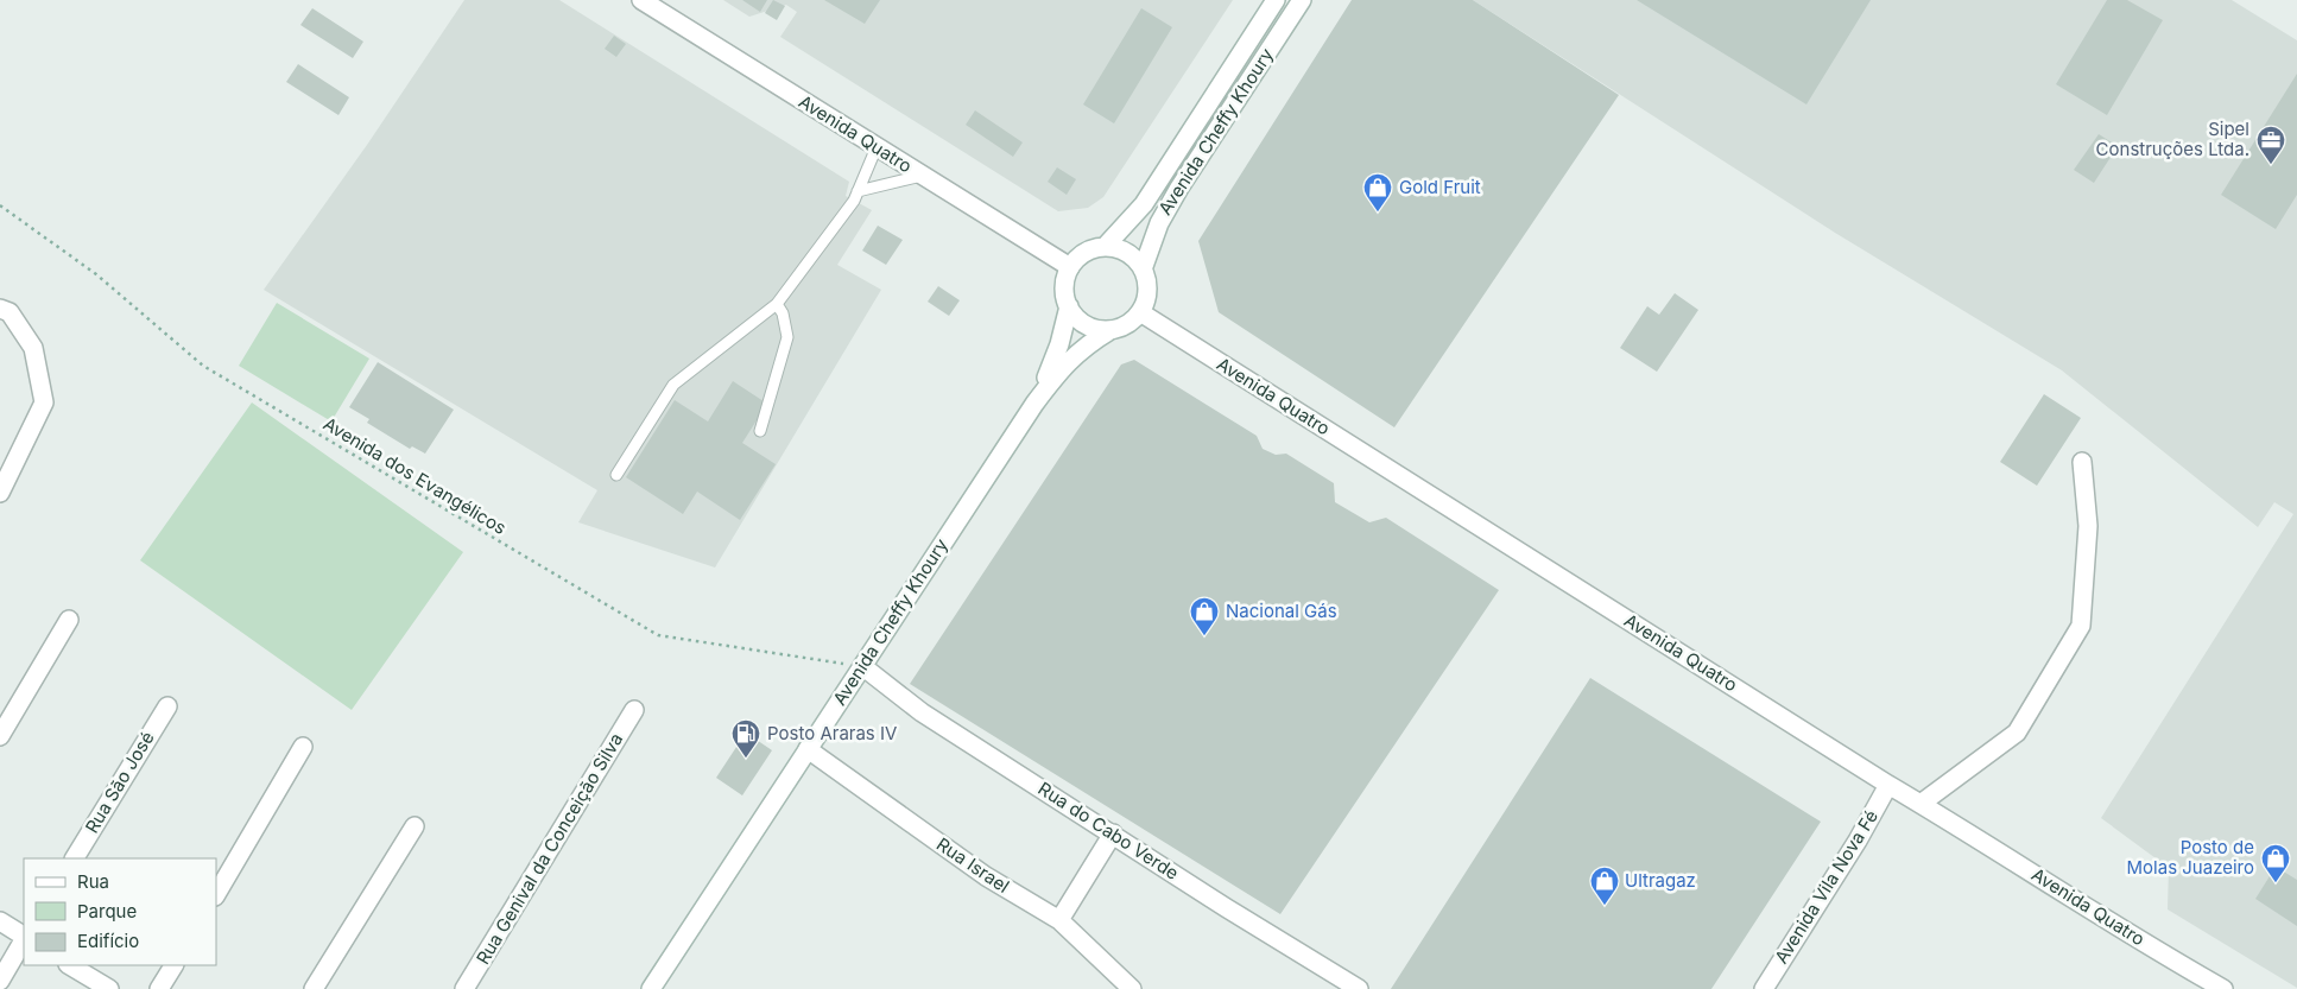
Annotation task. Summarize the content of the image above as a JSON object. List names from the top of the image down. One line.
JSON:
{"streets":{"street":["Avenida Cheffy Khoury","Avenida Quatro","Rua São José","Rua do Cabo Verde","Rua Genival da Conceição Silva","Rua Israel","Avenida Vila Nova Fé"],"path":["Avenida dos Evangélicos"]},"crossings":[["Avenida Cheffy Khoury","Avenida Quatro"],["Avenida Cheffy Khoury","Avenida dos Evangélicos"],["Avenida Cheffy Khoury","Rua do Cabo Verde"],["Avenida Cheffy Khoury","Rua Israel"],["Avenida Quatro","Avenida Vila Nova Fé"],["Avenida dos Evangélicos","Rua do Cabo Verde"]],"places":{"office":["Sipel Construções Ltda."],"shop":["Gold Fruit","Nacional Gás","Posto de Molas Juazeiro","Ultragaz"],"fuel station":["Posto Araras IV"]},"legend":["Rua","Parque","Edifício"]}
